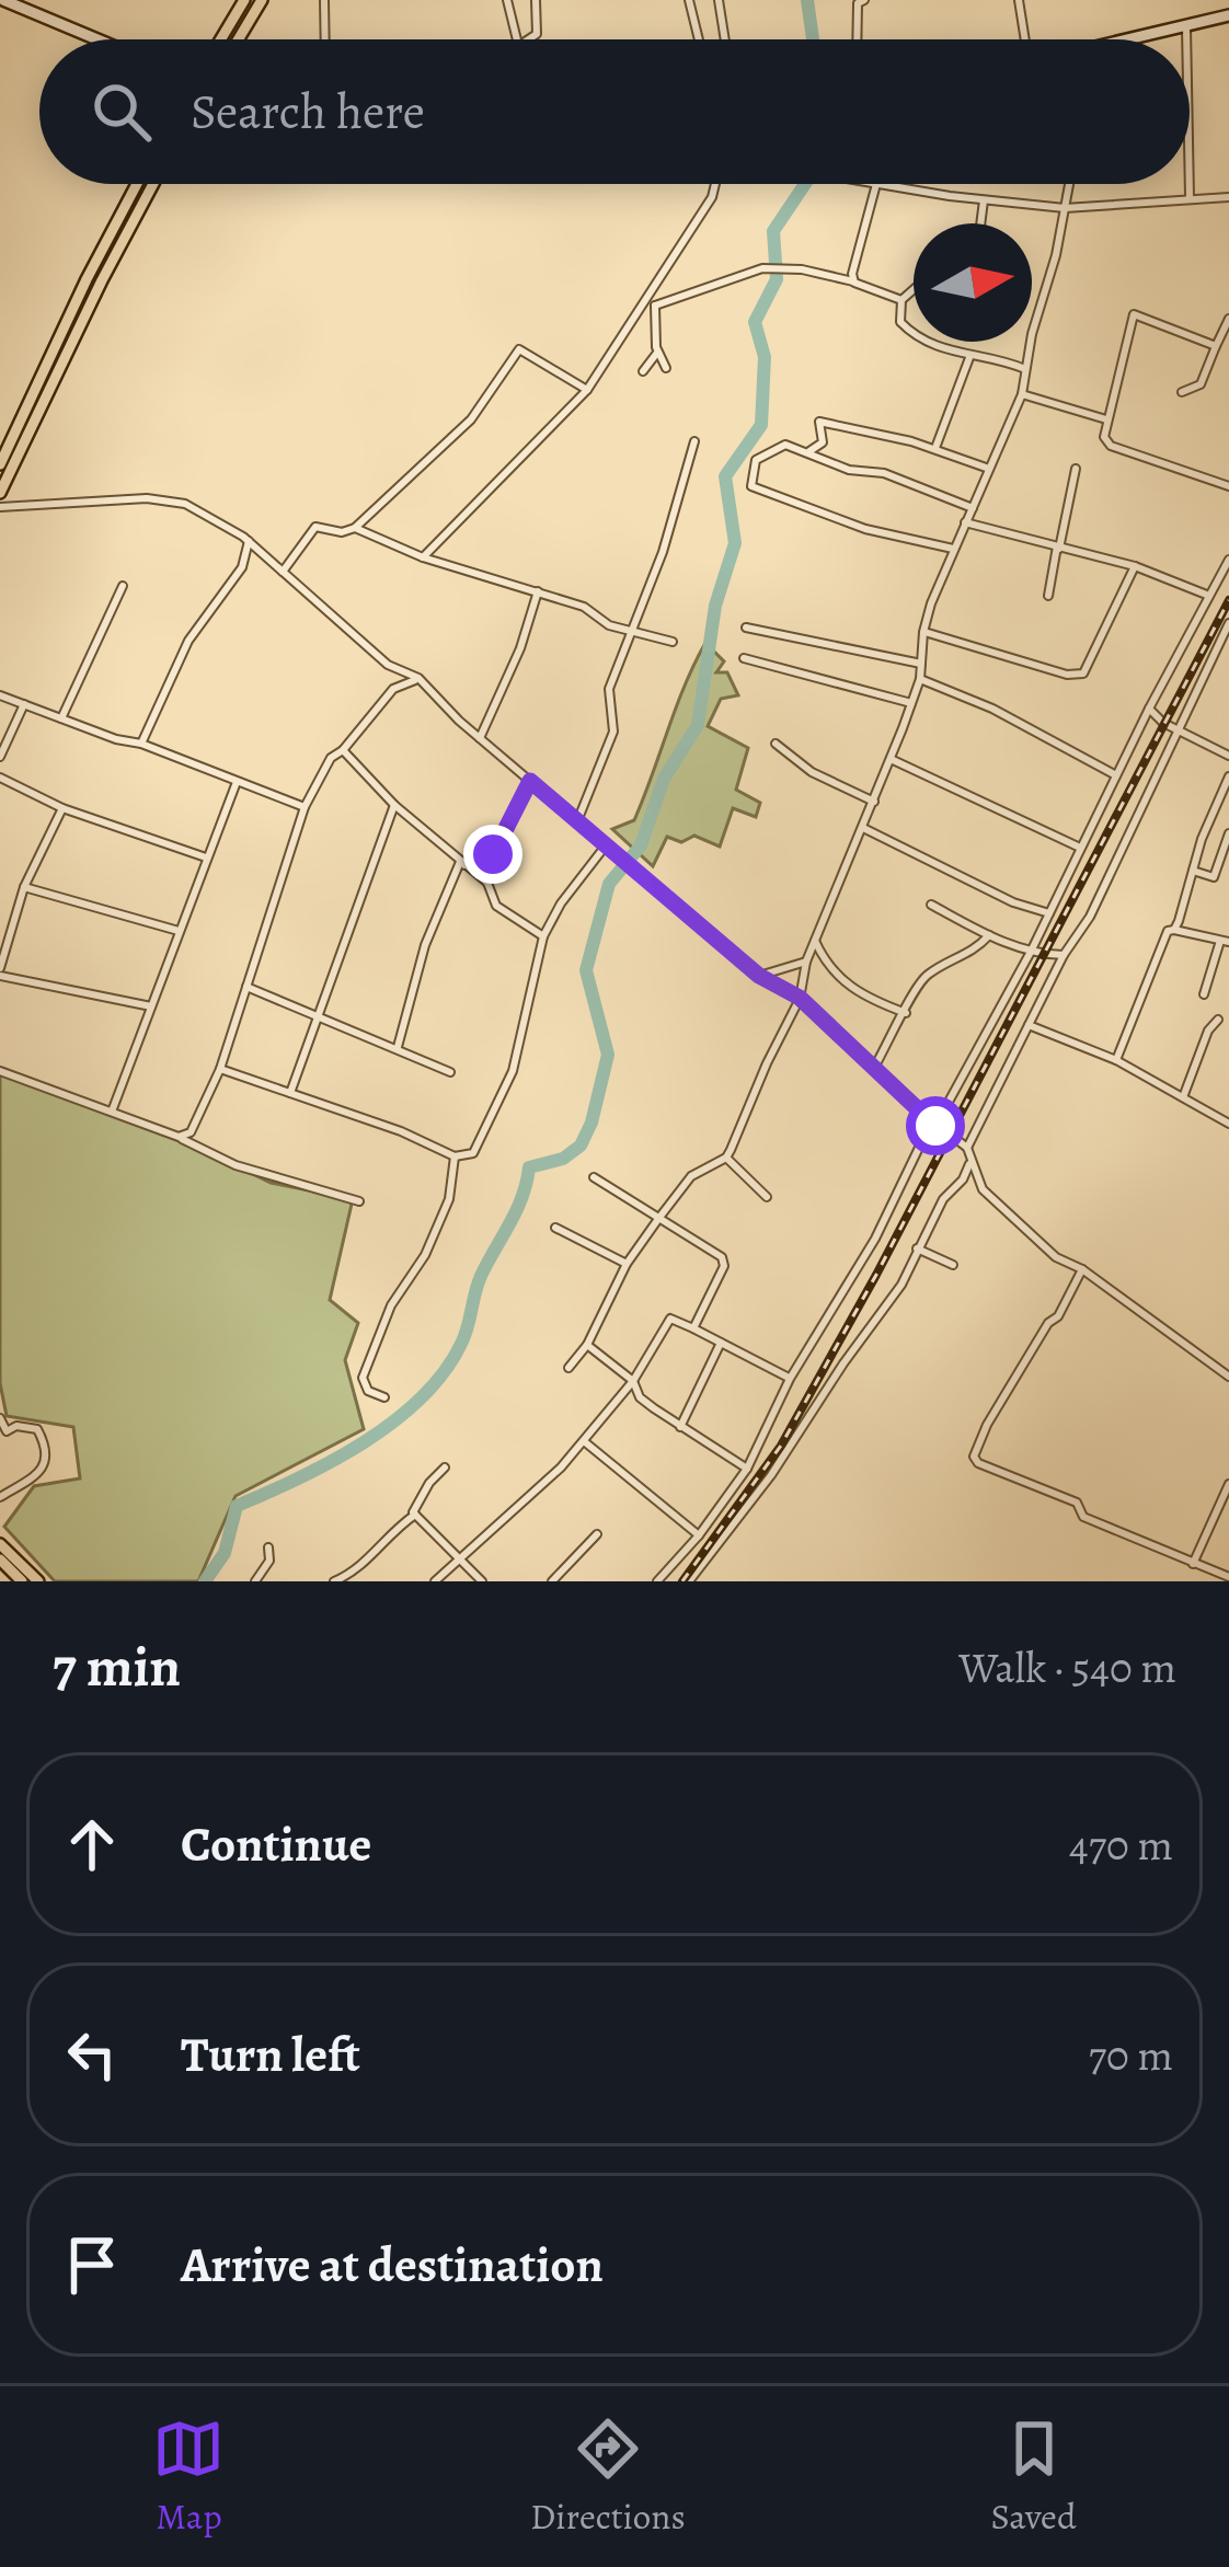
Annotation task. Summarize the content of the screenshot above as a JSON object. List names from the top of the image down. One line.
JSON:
{"north":"right","page":{"search":"Search here","heading":["7 min","Walk · 540 m"],"list":[["Continue","470 m"],["Turn left","70 m"],"Arrive at destination"],"nav":["Map","Directions","Saved"]}}
